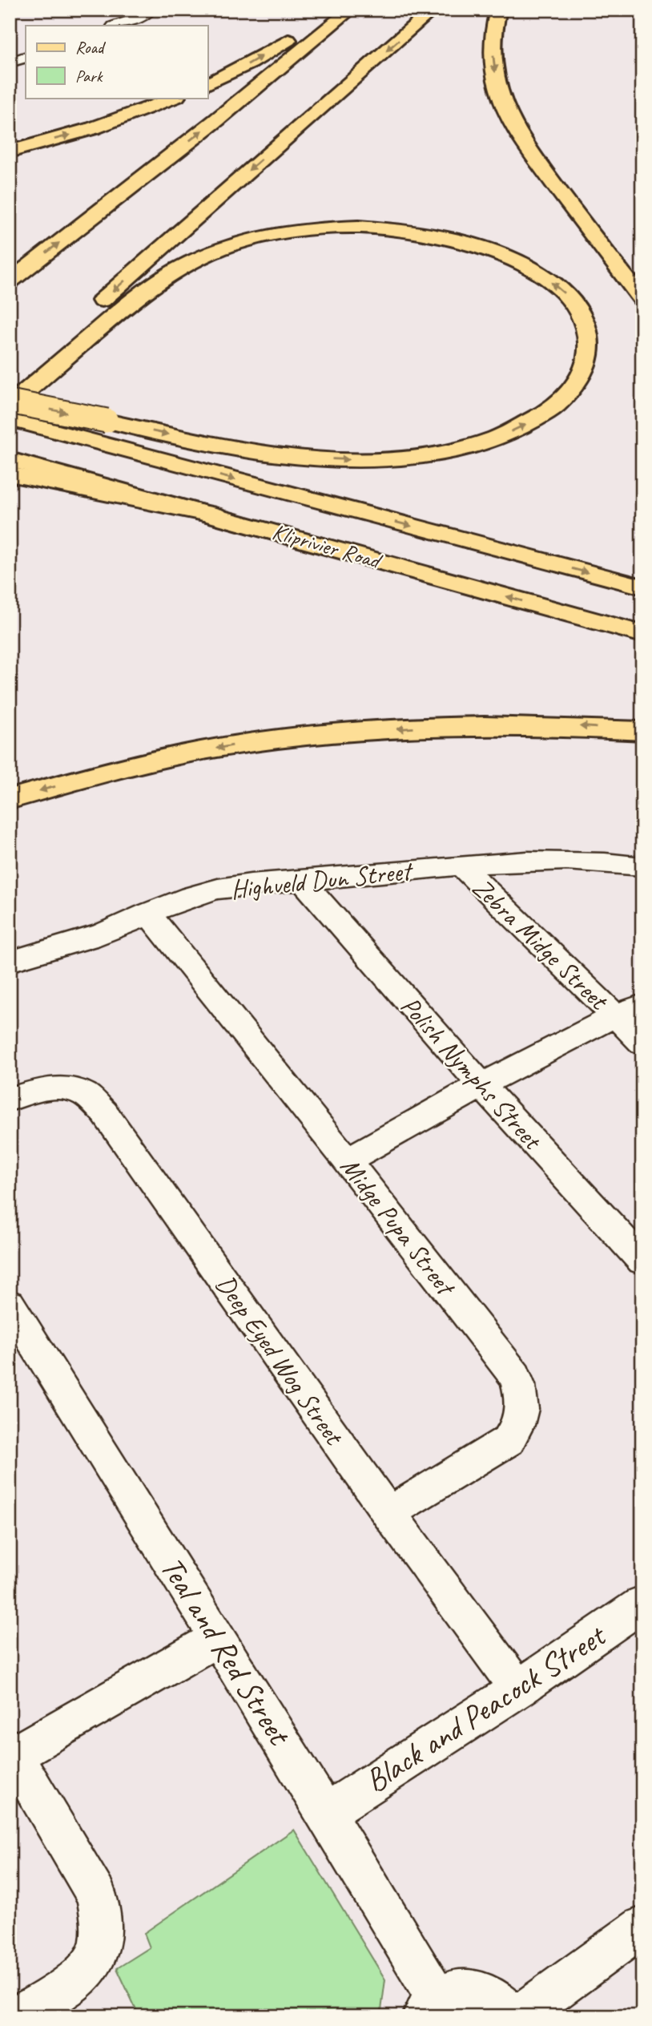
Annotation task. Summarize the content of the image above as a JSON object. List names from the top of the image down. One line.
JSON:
{"streets":{"main road":["Kliprivier Road"],"street":["Highveld Dun Street","Zebra Midge Street","Polish Nymphs Street","Midge Pupa Street","Deep Eyed Wog Street","Teal and Red Street","Black and Peacock Street"]},"crossings":[["Highveld Dun Street","Zebra Midge Street"],["Highveld Dun Street","Polish Nymphs Street"],["Highveld Dun Street","Midge Pupa Street"],["Midge Pupa Street","Deep Eyed Wog Street"],["Deep Eyed Wog Street","Black and Peacock Street"],["Teal and Red Street","Black and Peacock Street"]],"legend":["Road","Park"]}
